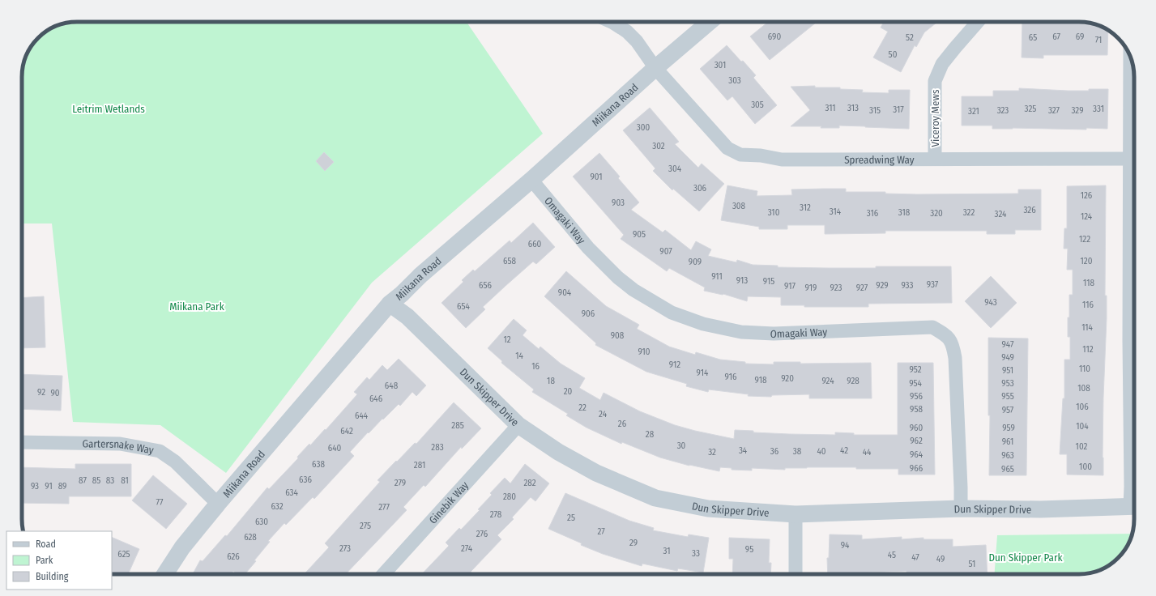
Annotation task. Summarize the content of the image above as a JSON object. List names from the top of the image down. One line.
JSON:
{"streets":{"street":["Miikana Road","Viceroy Mews","Spreadwing Way","Omagaki Way","Dun Skipper Drive","Gartersnake Way","Ginebik Way"]},"crossings":[["Miikana Road","Spreadwing Way"],["Miikana Road","Omagaki Way"],["Miikana Road","Dun Skipper Drive"],["Miikana Road","Gartersnake Way"],["Viceroy Mews","Spreadwing Way"],["Omagaki Way","Dun Skipper Drive"],["Dun Skipper Drive","Ginebik Way"]],"parks":["Leitrim Wetlands","Miikana Park","Dun Skipper Park"],"house_numbers":["690","67","69","52","65","71","50","301","303","305","311","313","325","331","317","315","323","327","329","321","300","302","304","901","306","126","903","308","312","326","314","310","318","322","316","320","324","124","905","122","660","907","658","120","909","911","913","915","118","937","656","929","933","917","919","923","927","904","943","116","654","906","114","908","12","947","112","910","14","949","912","16","110","952","951","914","916","920","918","18","924","928","954","953","648","108","20","92","90","956","955","646","106","22","958","957","24","644","26","285","104","960","959","642","28","962","961","30","102","283","640","34","42","36","38","40","32","44","964","963","638","281","100","966","965","636","87","85","83","81","279","282","93","91","89","634","280","77","632","277","278","25","630","275","27","276","628","29","94","273","274","95","31","33","625","45","626","47","49","51"],"legend":["Road","Park","Building"]}
